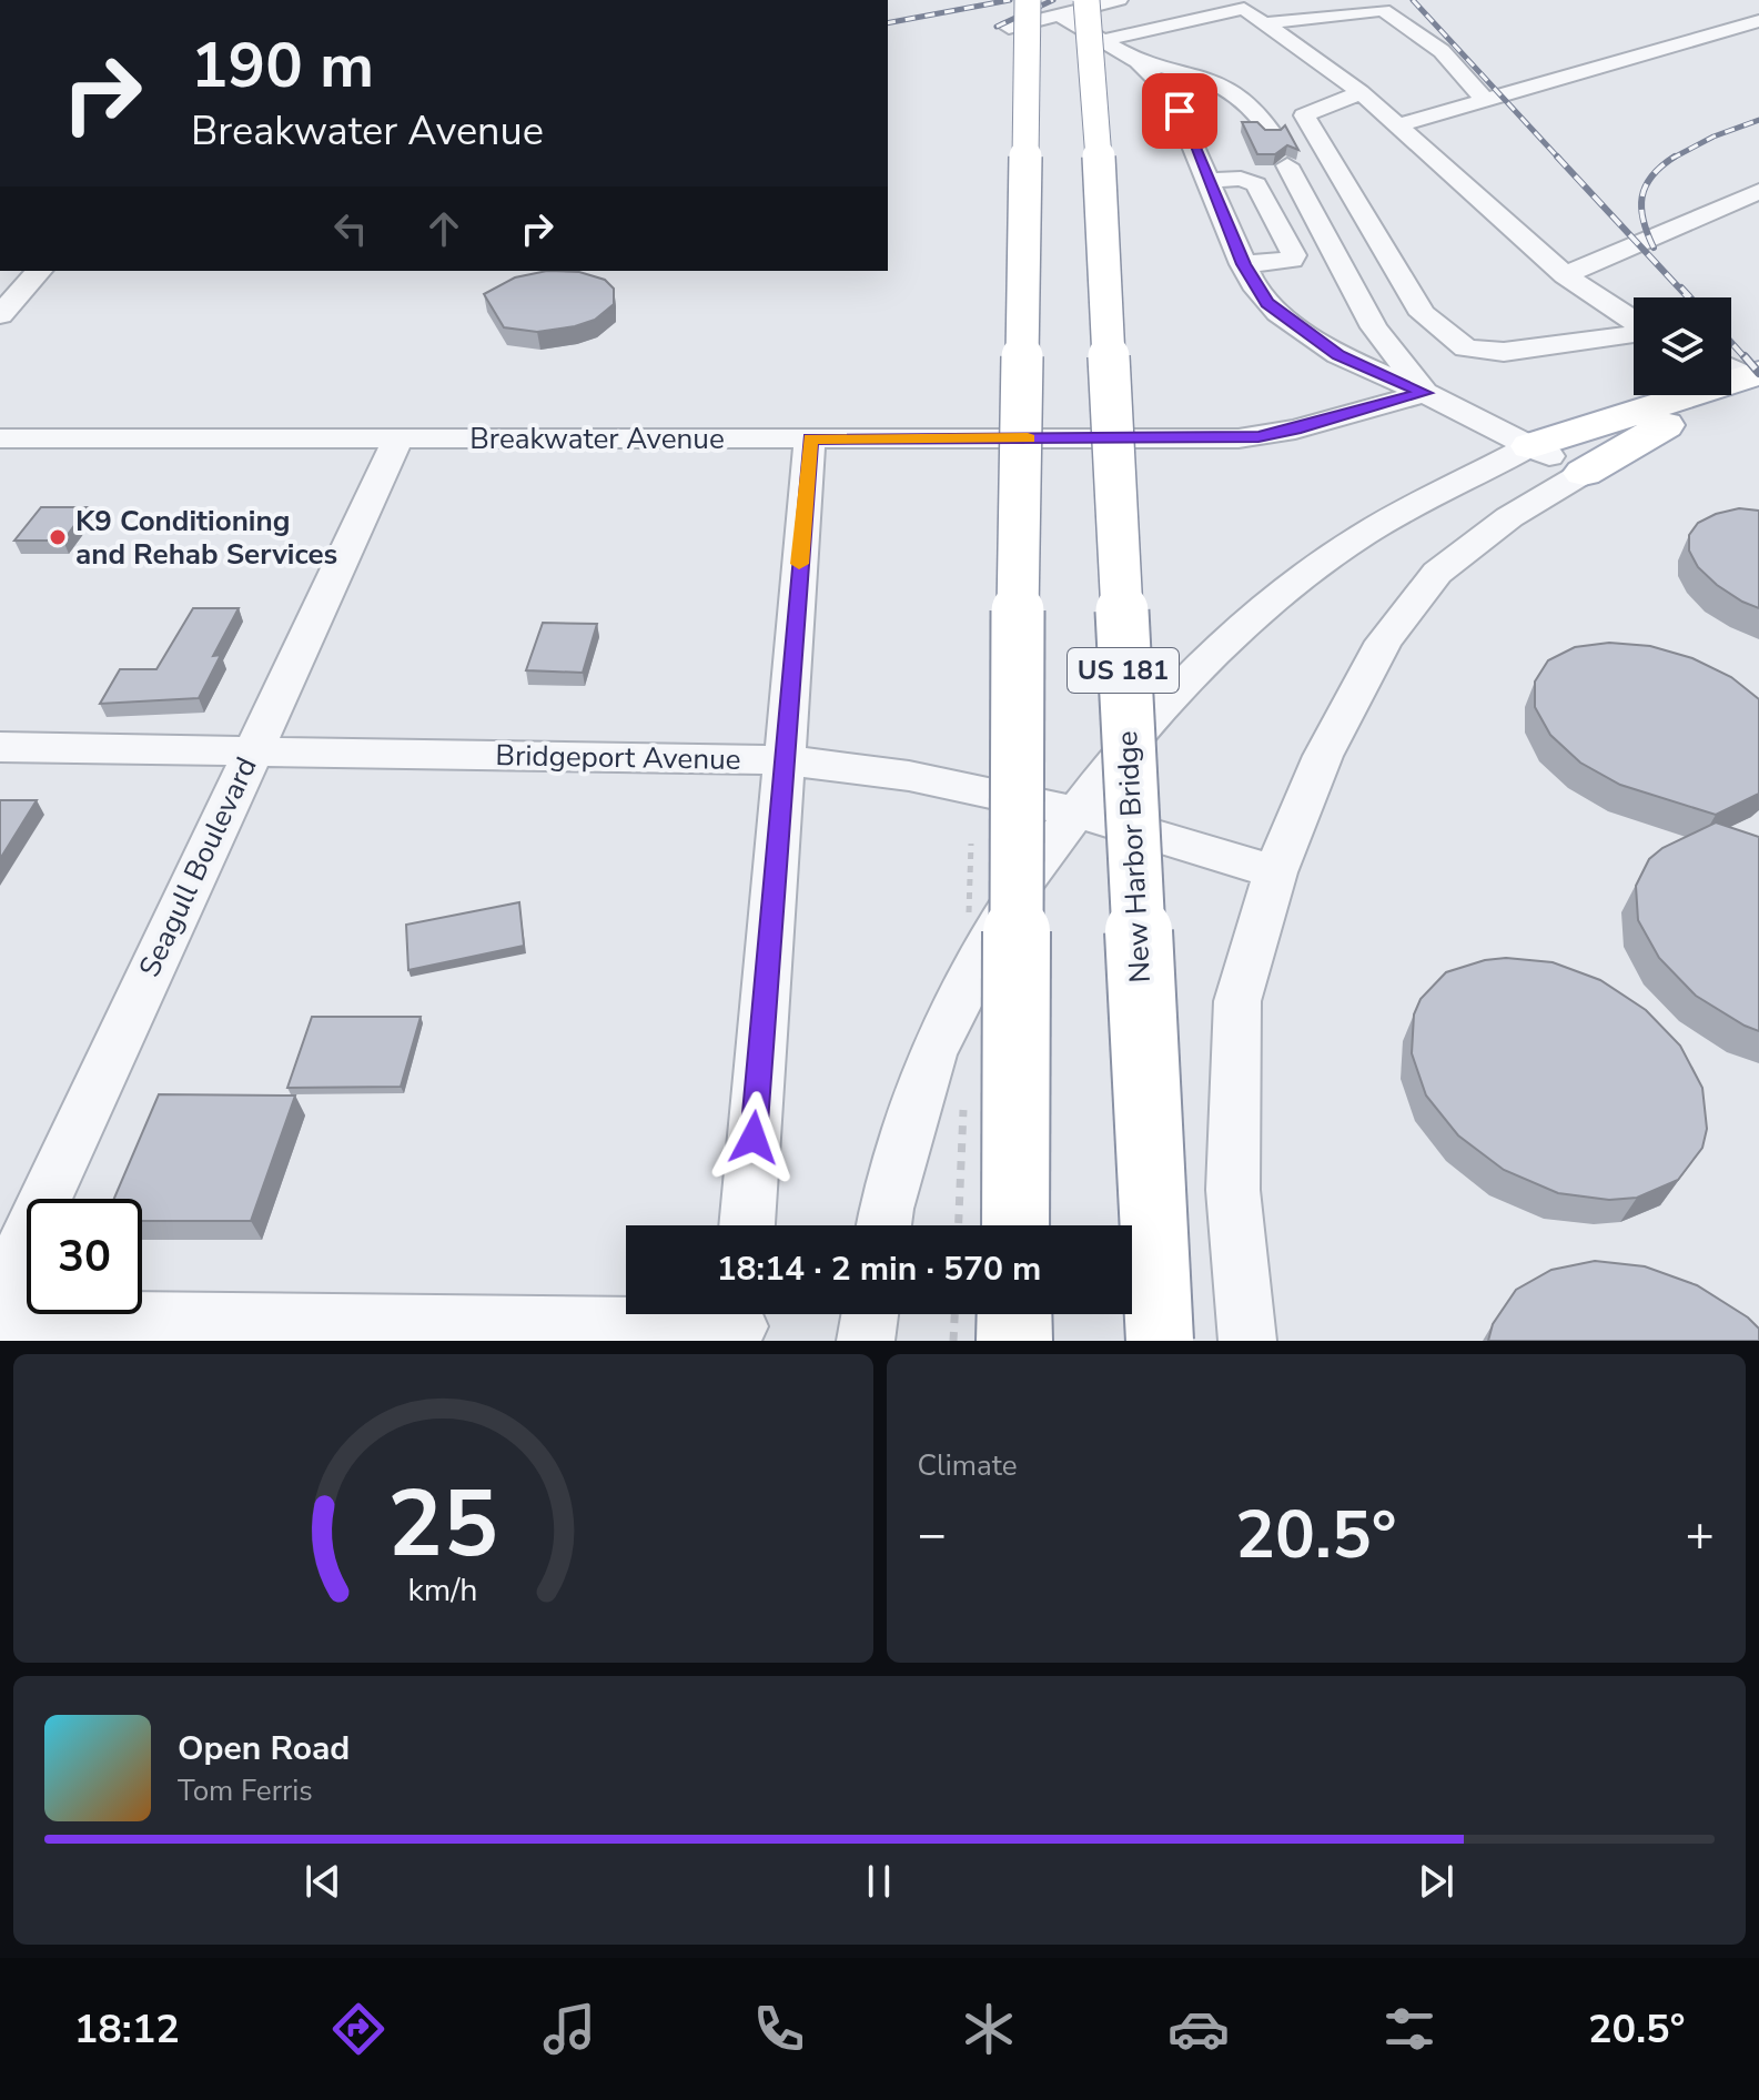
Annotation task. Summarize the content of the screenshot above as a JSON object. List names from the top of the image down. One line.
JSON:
{"streets":{"main road":["US 181","New Harbor Bridge"],"street":["Breakwater Avenue","Bridgeport Avenue","Seagull Boulevard"]},"crossings":[["Breakwater Avenue","Seagull Boulevard"],["Bridgeport Avenue","Seagull Boulevard"]],"places":["K9 Conditioning and Rehab Services"],"page":{"turn":["190 m","Breakwater Avenue"],"limit":"30","trip":"18:14 · 2 min · 570 m","tile":"Climate","heat":["−","20.5°","+"],"song":["Open Road","Tom Ferris"],"tabs":["18:12","20.5°"],"gauge":["25","km/h"]}}
